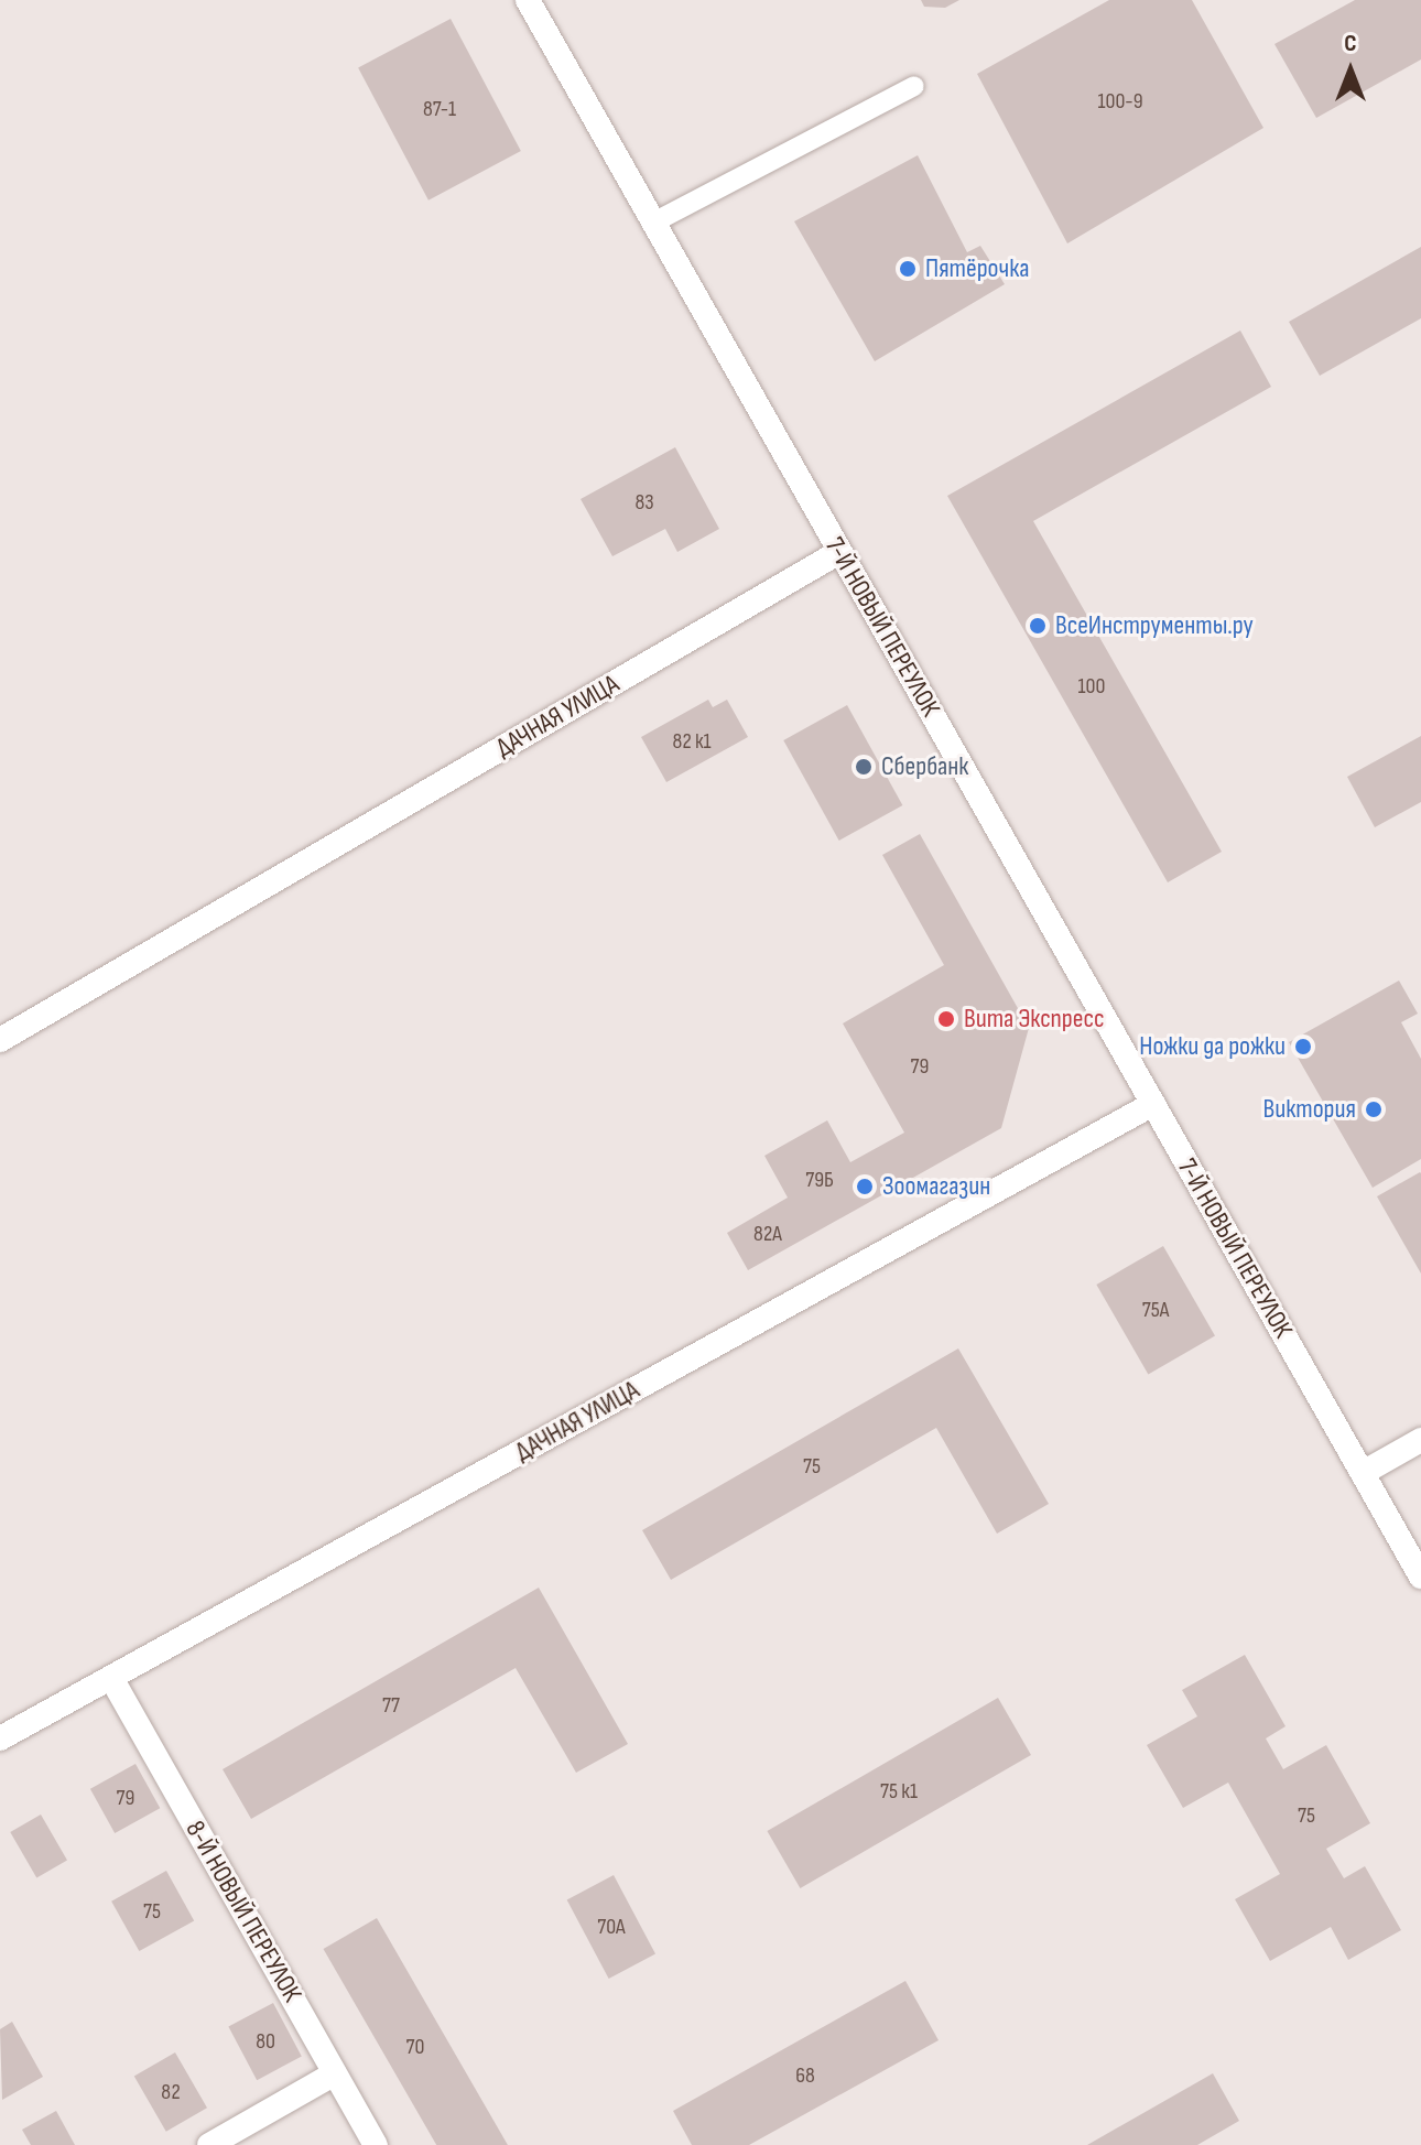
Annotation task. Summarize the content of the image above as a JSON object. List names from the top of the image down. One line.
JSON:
{"streets":{"street":["7-Й НОВЫЙ ПЕРЕУЛОК","ДАЧНАЯ УЛИЦА","8-Й НОВЫЙ ПЕРЕУЛОК"]},"crossings":[["7-Й НОВЫЙ ПЕРЕУЛОК","ДАЧНАЯ УЛИЦА"],["ДАЧНАЯ УЛИЦА","8-Й НОВЫЙ ПЕРЕУЛОК"]],"places":["Пятёрочка","ВсеИнструменты.ру","Сбербанк","Вита Экспресс","Ножки да рожки","Виктория","Зоомагазин"],"house_numbers":["100-9","87-1","83","100","82 к1","79","79Б","82А","75А","75","77","75 к1","79","75","75","70А","80","70","68","82"],"north":"top"}
